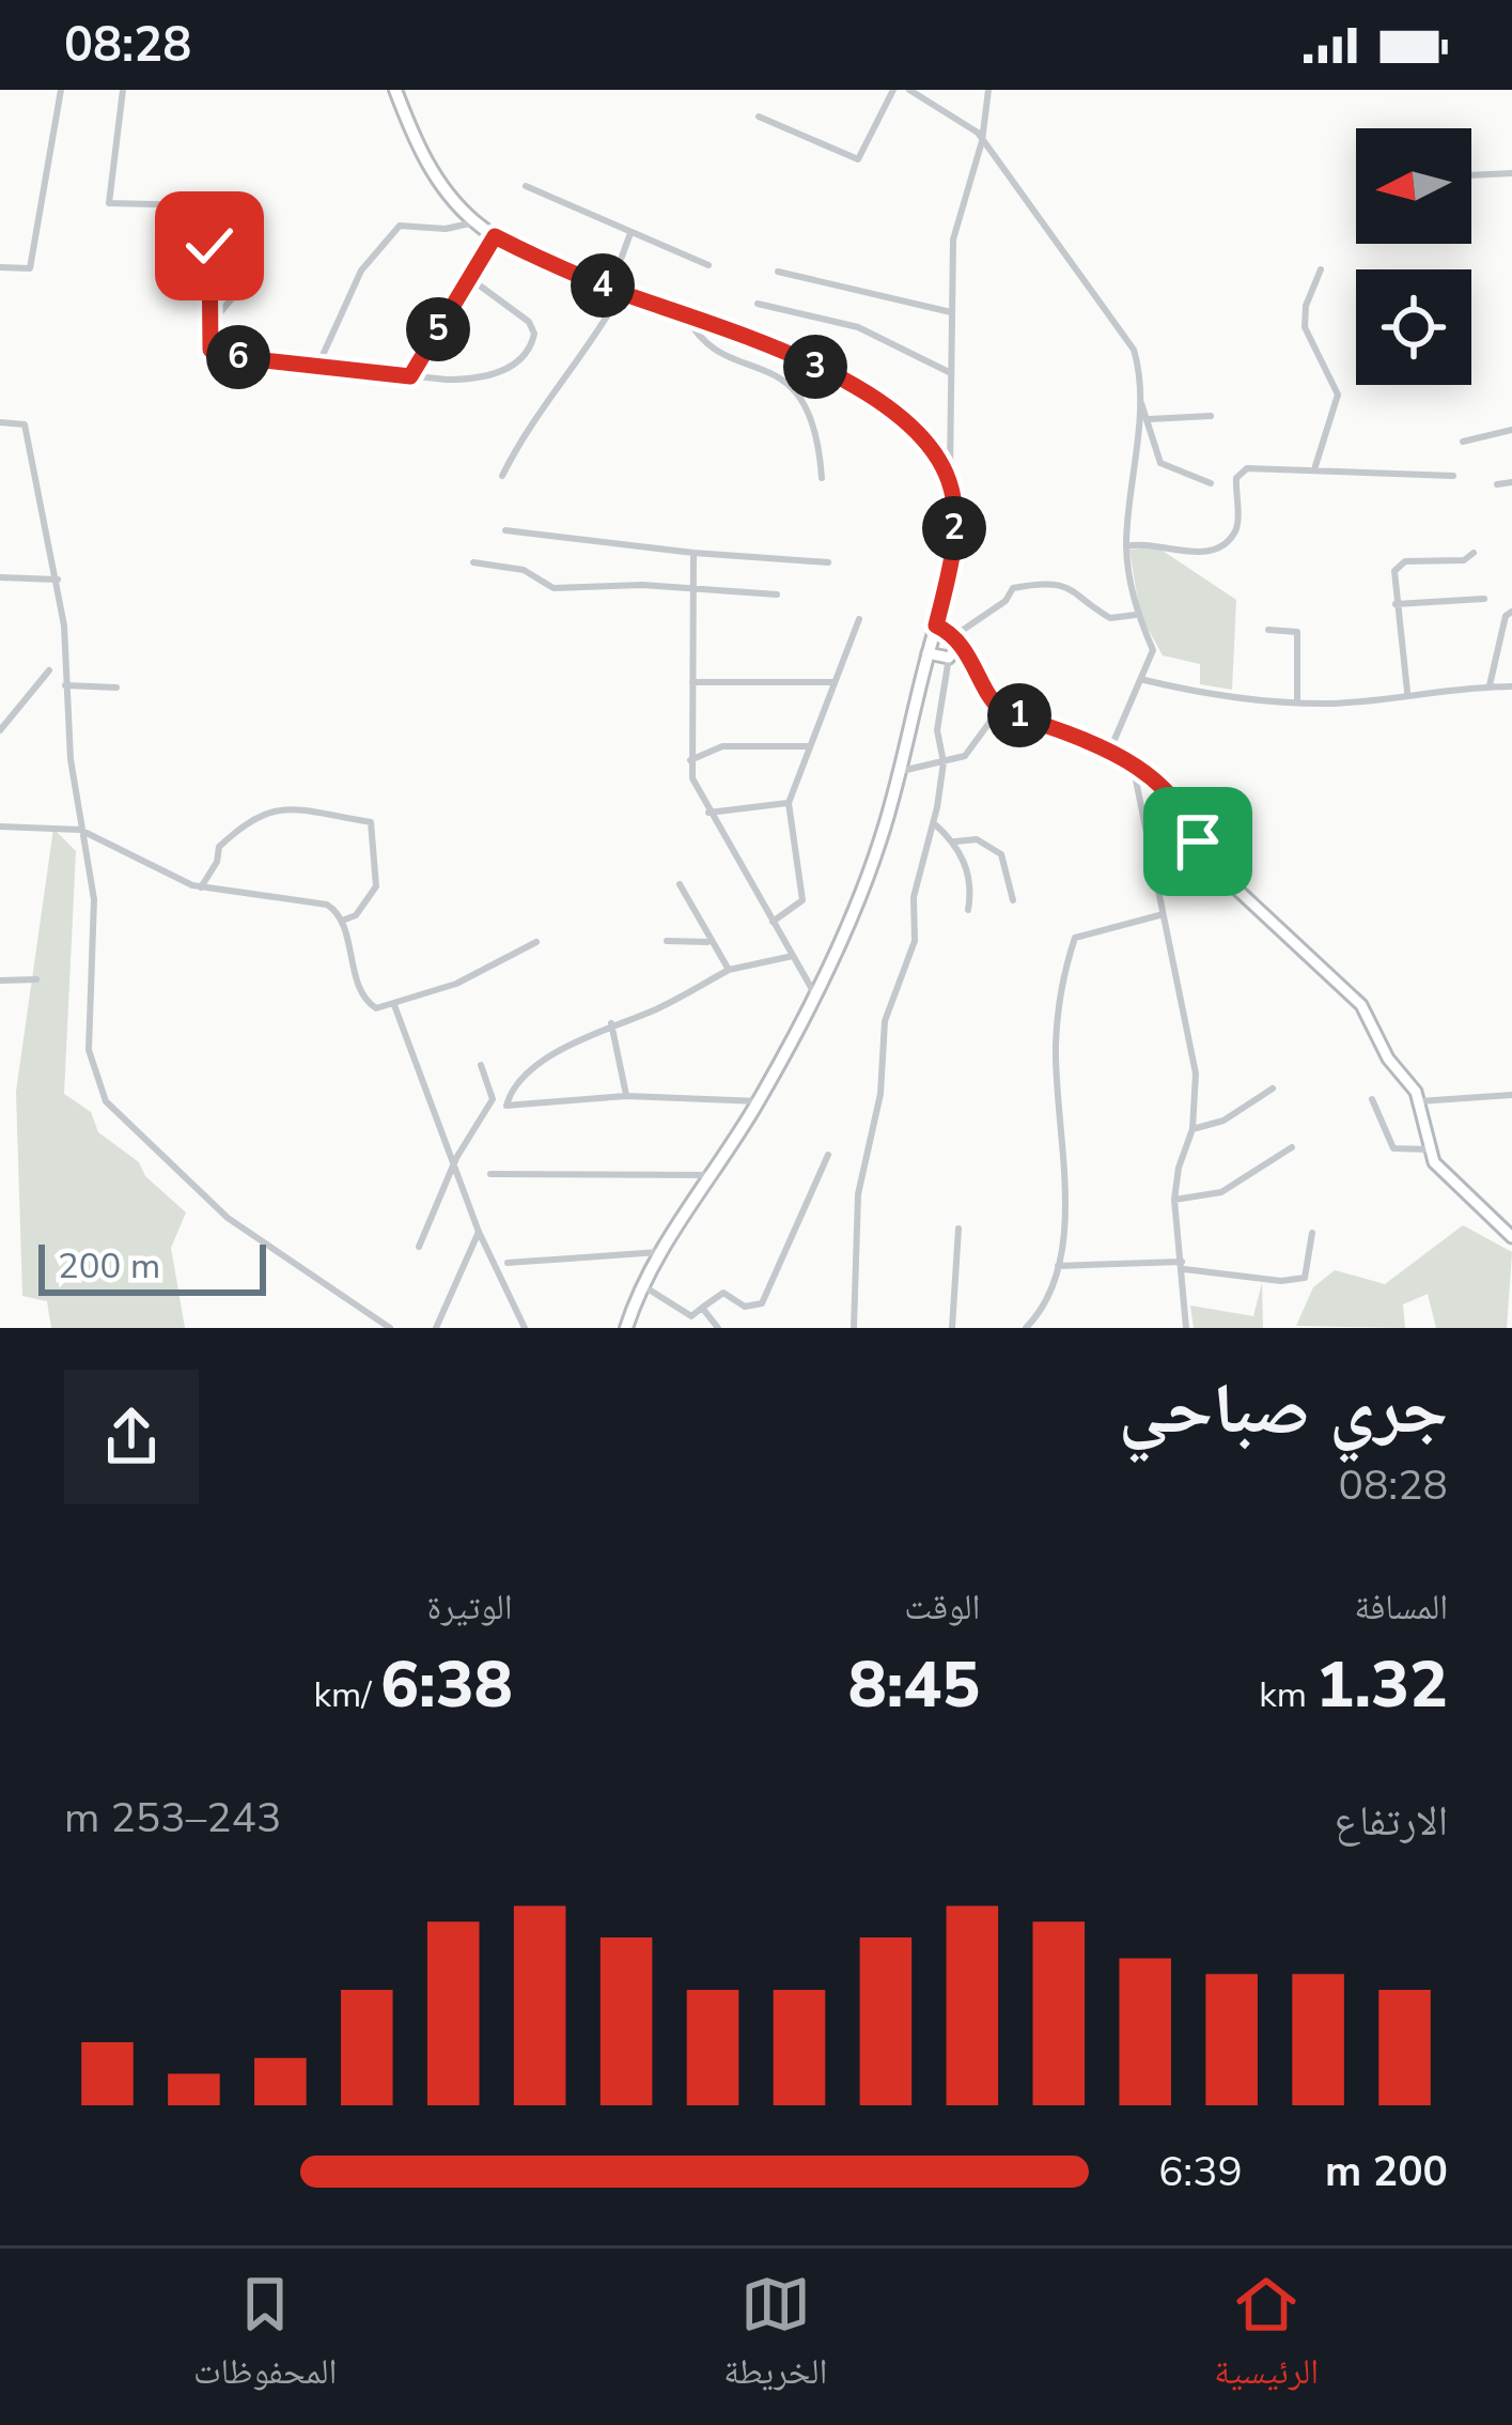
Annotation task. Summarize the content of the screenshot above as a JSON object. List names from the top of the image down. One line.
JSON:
{"scale_bar":"200 m","north":"left","page":{"status":"08:28","pins":["4","5","6","3","2","1"],"scale":"200 m","heading":["جري صباحي","08:28"],"stats":[["المسافة","1.32 km"],["الوقت","8:45"],["الوتيرة","6:38 /km"]],"chart":["الارتفاع","243–253 m"],"list":[{"name":"200 m","note":"6:39"}],"tabs":["الرئيسية","الخريطة","المحفوظات"]}}
